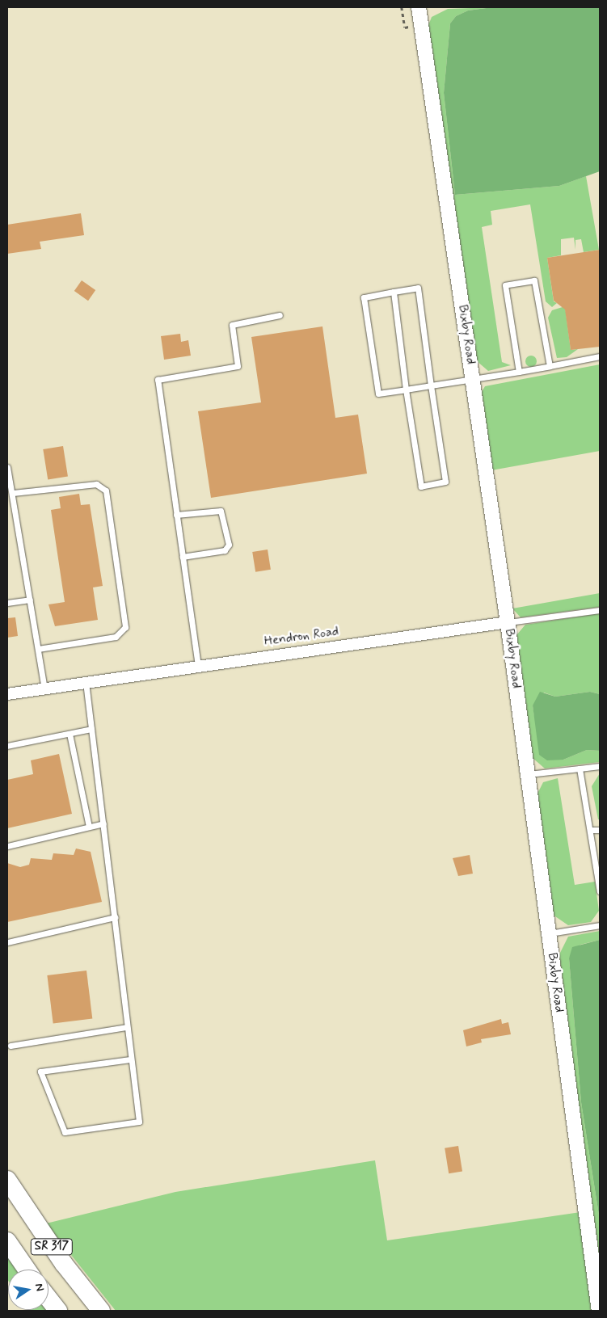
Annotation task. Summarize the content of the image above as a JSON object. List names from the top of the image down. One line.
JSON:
{"streets":{"main road":["SR 317"],"street":["Bixby Road","Hendron Road"]},"crossings":[["Bixby Road","Hendron Road"]],"north":"right"}
